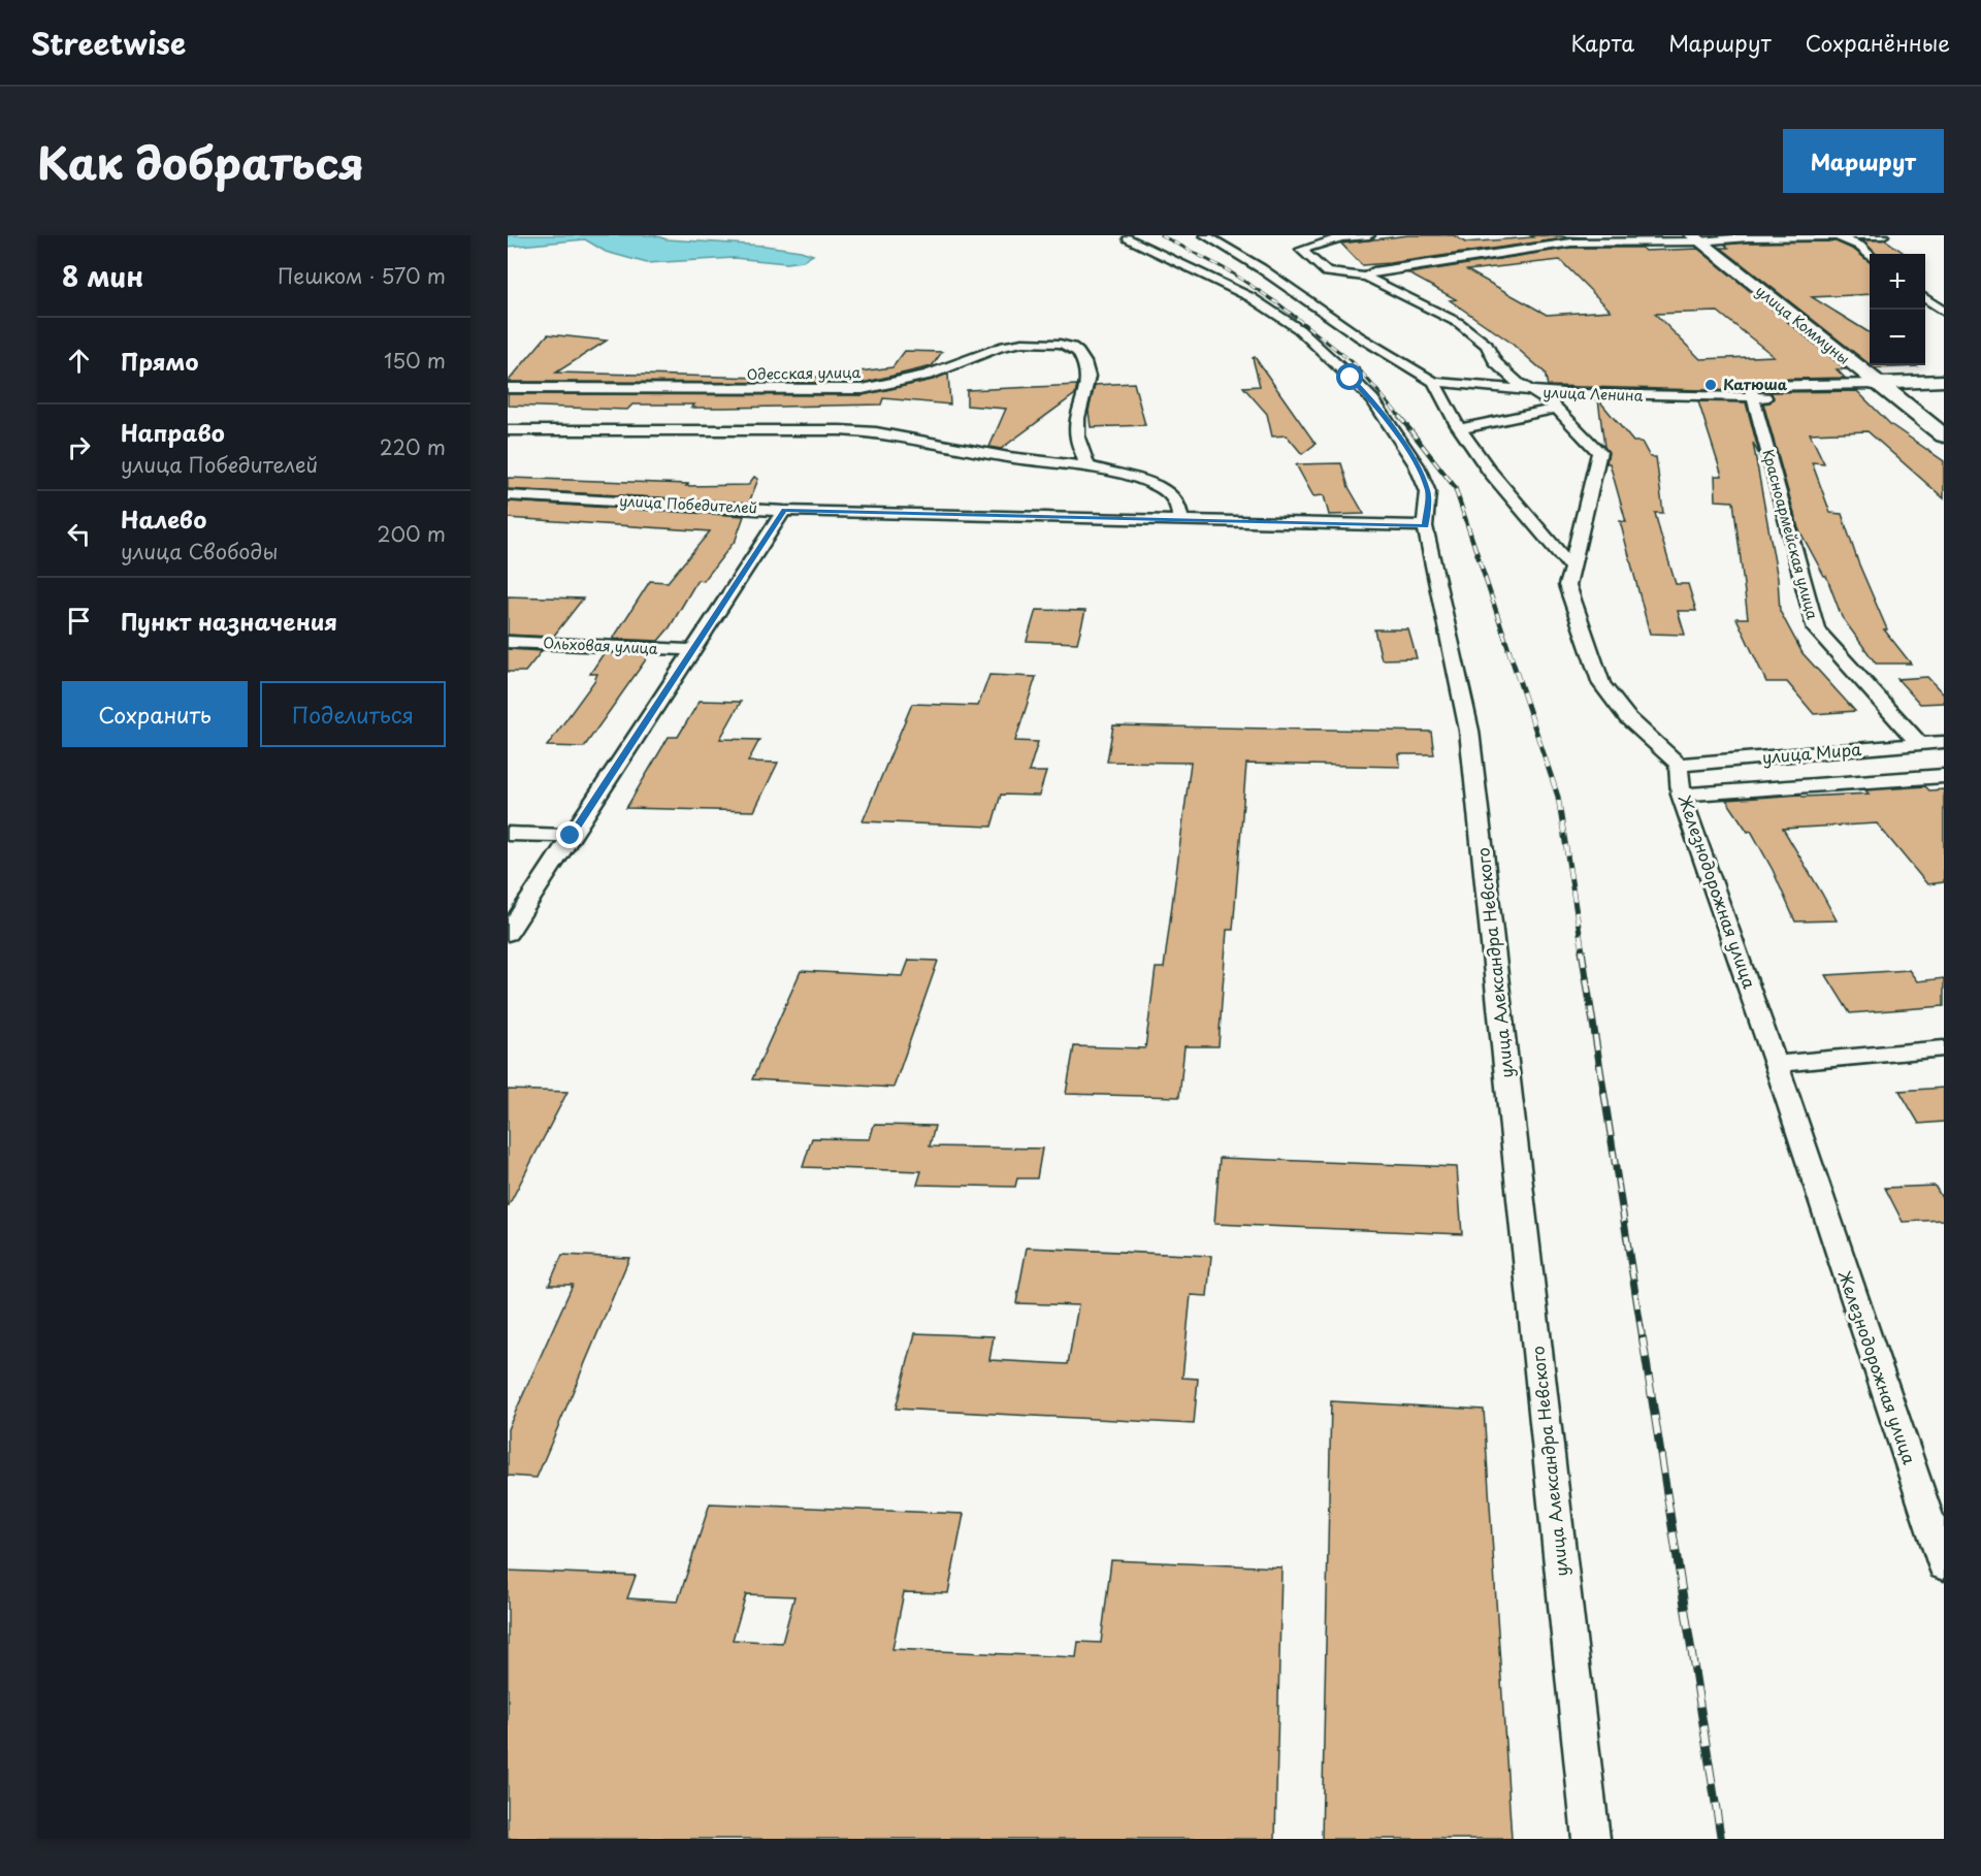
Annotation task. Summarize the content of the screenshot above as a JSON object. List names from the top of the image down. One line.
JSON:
{"streets":{"street":["улица Коммуны","Одесская улица","улица Ленина","улица Победителей","Красноармейская улица","Ольховая улица","улица Мира","Железнодорожная улица","улица Александра Невского"]},"crossings":[["улица Коммуны","улица Ленина"],["улица Ленина","Красноармейская улица"],["улица Победителей","улица Александра Невского"],["Красноармейская улица","улица Мира"],["улица Мира","Железнодорожная улица"]],"places":["Катюша"],"page":{"header":"Streetwise","nav":["Карта","Маршрут","Сохранённые"],"title":"Как добраться","buttons":["Маршрут",["Сохранить","Поделиться"]],"heading":["8 мин","Пешком · 570 m"],"map_buttons":["+","−"],"list":[["Прямо","150 m"],["Направо","улица Победителей","220 m"],["Налево","улица Свободы","200 m"],"Пункт назначения"]}}
